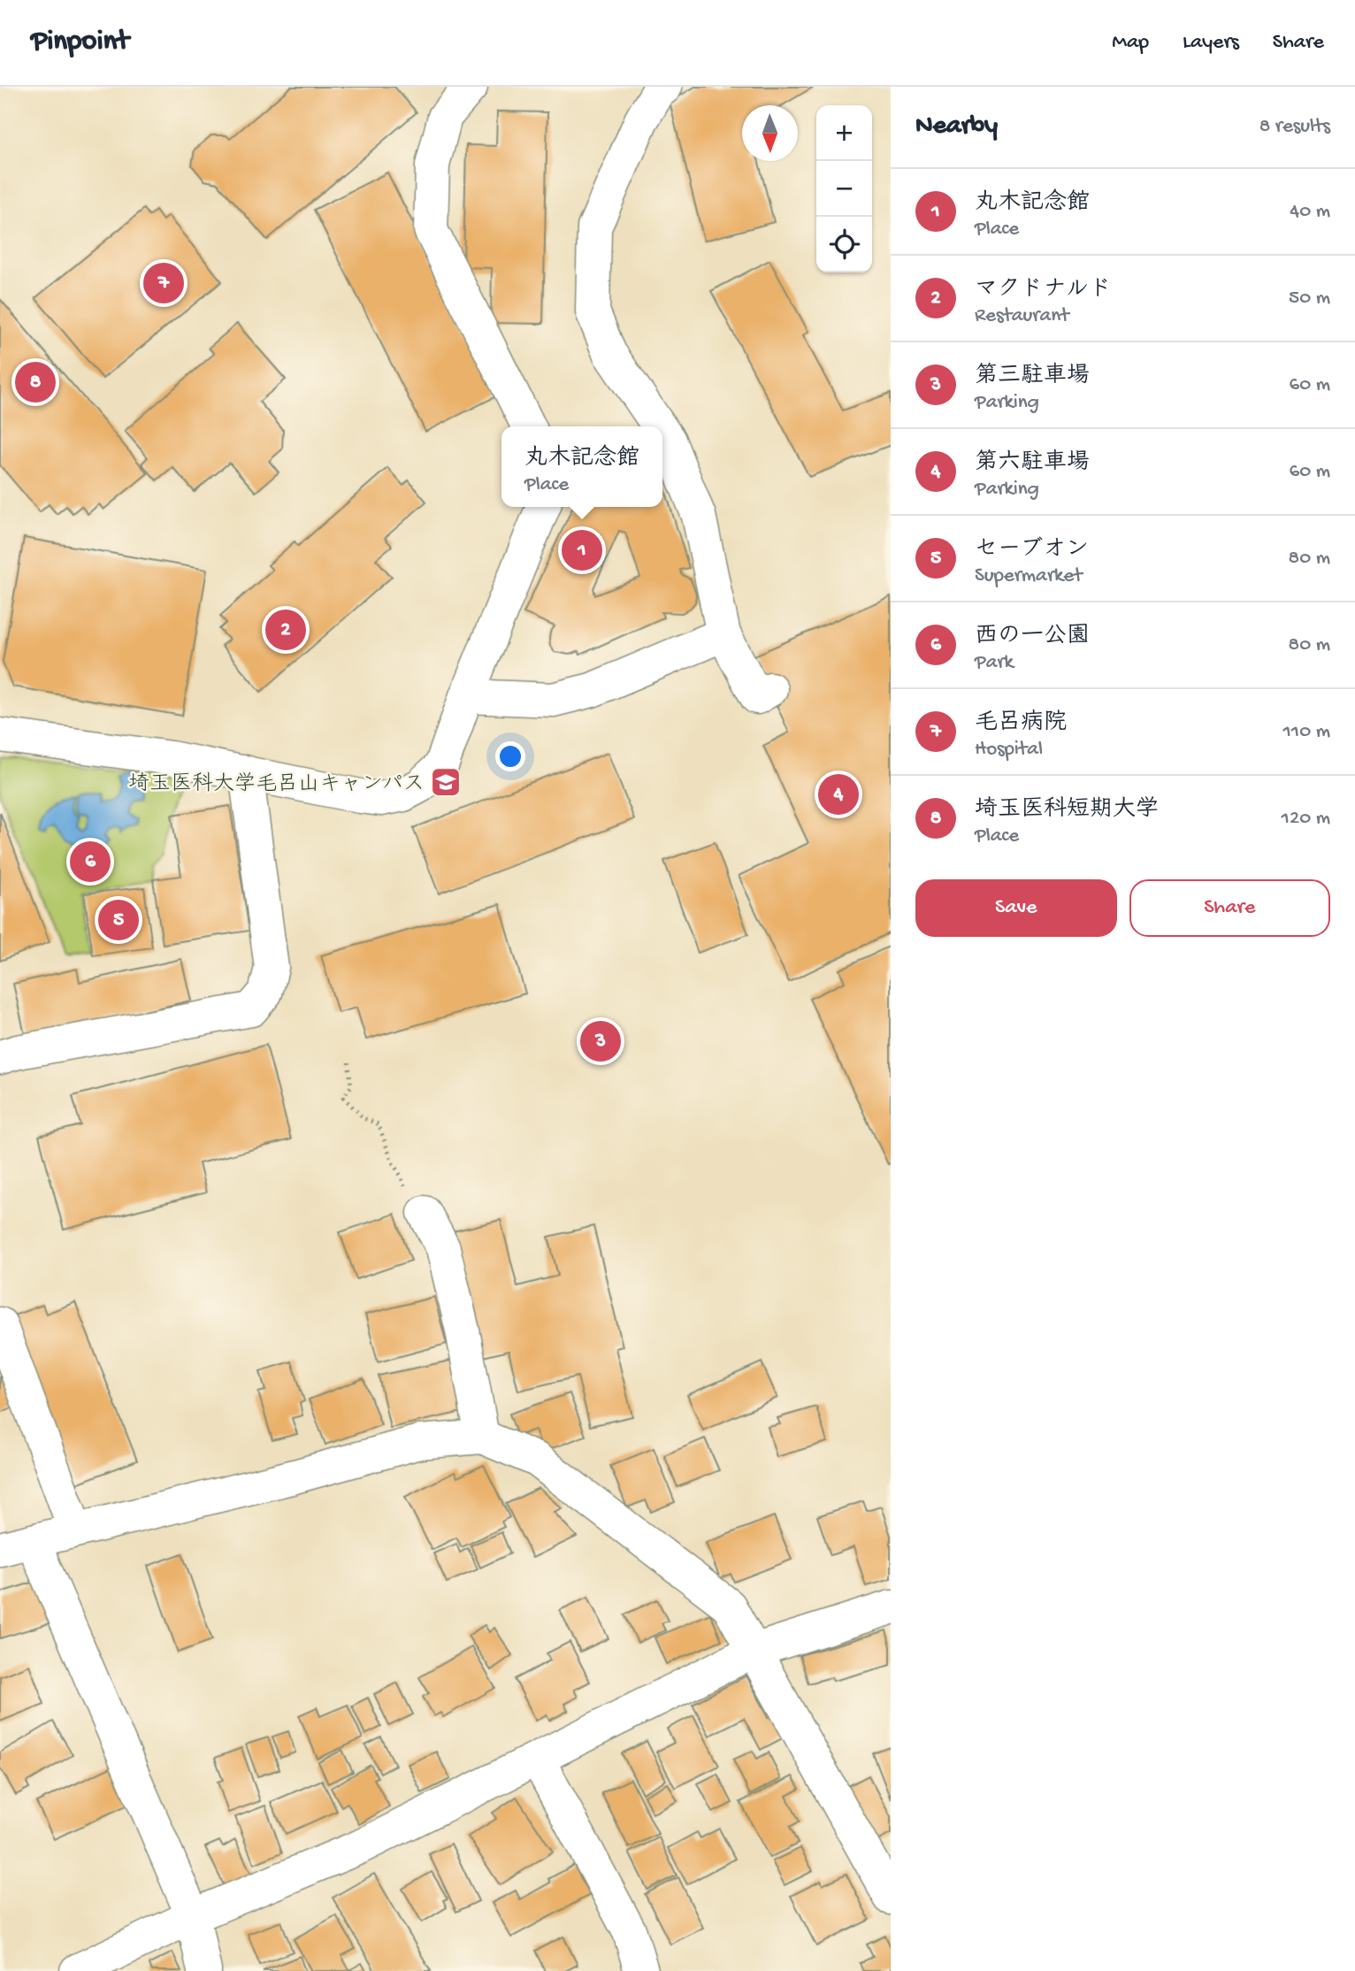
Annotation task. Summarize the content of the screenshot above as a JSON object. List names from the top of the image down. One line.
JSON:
{"places":{"school or university":["埼玉医科大学毛呂山キャンパス"]},"north":"bottom","page":{"header":"Pinpoint","nav":["Map","Layers","Share"],"heading":["Nearby","8 results"],"map_buttons":["+","−"],"list":[{"mark":"1","name":"丸木記念館","note":"Place","value":"40 m"},{"mark":"2","name":"マクドナルド","note":"Restaurant","value":"50 m"},{"mark":"3","name":"第三駐車場","note":"Parking","value":"60 m"},{"mark":"4","name":"第六駐車場","note":"Parking","value":"60 m"},{"mark":"5","name":"セーブオン","note":"Supermarket","value":"80 m"},{"mark":"6","name":"西の一公園","note":"Park","value":"80 m"},{"mark":"7","name":"毛呂病院","note":"Hospital","value":"110 m"},{"mark":"8","name":"埼玉医科短期大学","note":"Place","value":"120 m"}],"pins":["7","8","1","2","4","6","5","3"],"popup":["丸木記念館","Place"],"buttons":["Save","Share"]}}
